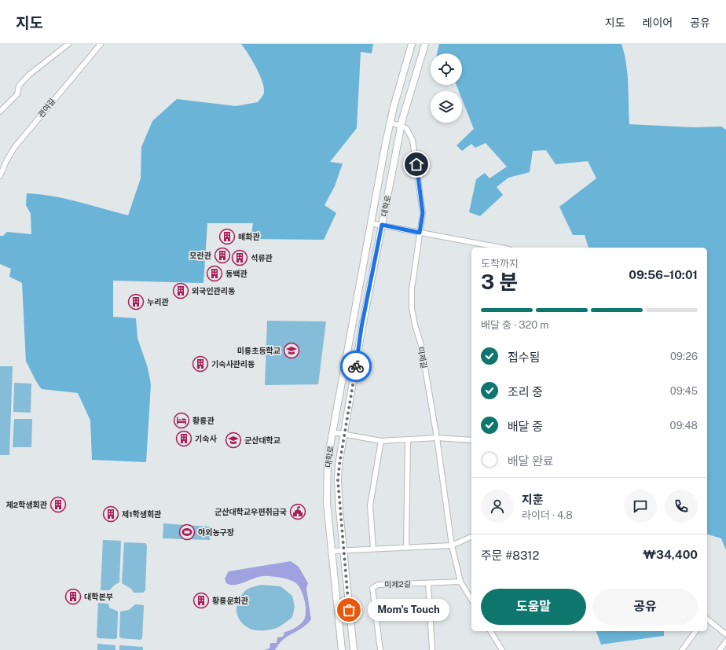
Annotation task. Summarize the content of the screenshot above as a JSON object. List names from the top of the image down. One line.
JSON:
{"streets":{"street":["관여길","대학로","미제길","미제2길"]},"crossings":[["대학로","미제길"],["미제길","미제2길"]],"places":{"building":["매화관","모란관","석류관","동백관","외국인관리동","누리관","기숙사관리동","기숙사","제2학생회관","제1학생회관","대학본부","황룡문화관"],"school or university":["미룡초등학교","군산대학교"],"hotel":["황룡관"],"public building":["군산대학교우편취급국"],"sports":["야외농구장"],"other":["Mom's Touch"]},"page":{"header":"지도","nav":["지도","레이어","공유"],"heading":["3 분","도착까지","09:56–10:01"],"panel":["지훈","라이더 · 4.8","주문 #8312","₩34,400"],"bar":"배달 중 · 320 m","list":[["접수됨","09:26"],["조리 중","09:45"],["배달 중","09:48"],"배달 완료"],"buttons":["도움말","공유"],"bubble":"Mom's Touch"}}
